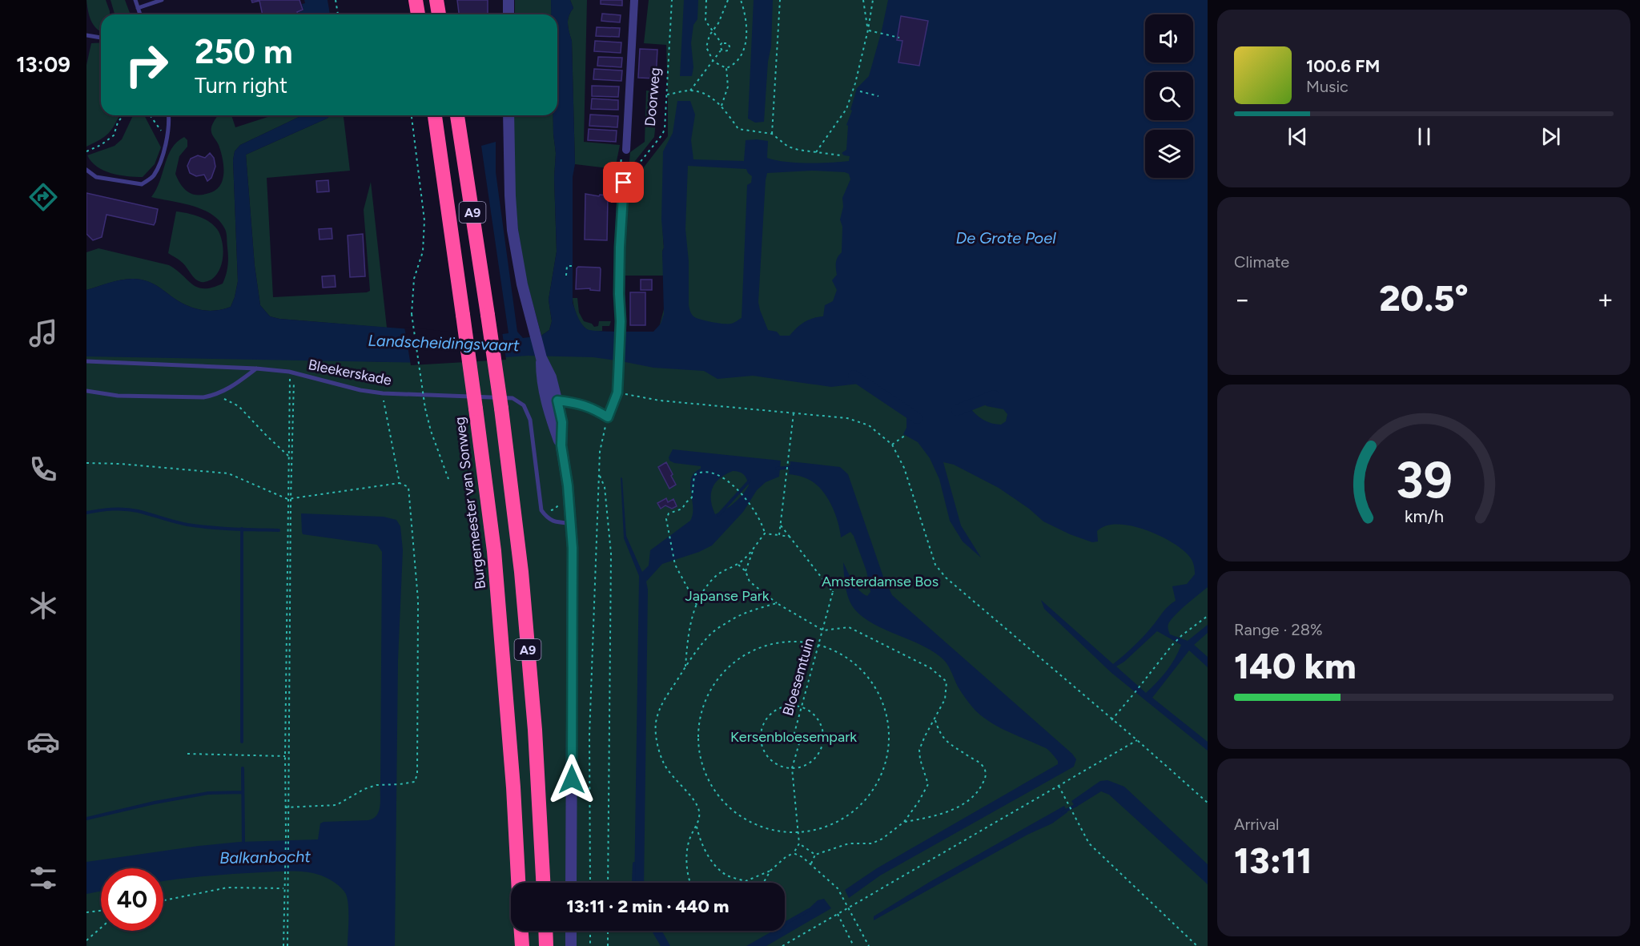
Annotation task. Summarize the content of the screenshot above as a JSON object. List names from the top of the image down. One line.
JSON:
{"streets":{"highway":["A9","Burgemeester van Sonweg"],"street":["Doorweg"],"lane":["Bleekerskade"],"path":["Bloesemtuin"]},"water":["De Grote Poel","Landscheidingsvaart","Balkanbocht"],"parks":["Amsterdamse Bos","Japanse Park","Kersenbloesempark"],"page":{"tabs":"13:09","turn":["250 m","Turn right"],"song":["100.6 FM","Music"],"tile":["Climate",["Range · 28%","140 km"],["Arrival","13:11"]],"heat":["−","20.5°","+"],"limit":"40","trip":"13:11 · 2 min · 440 m","gauge":["39","km/h"]}}
